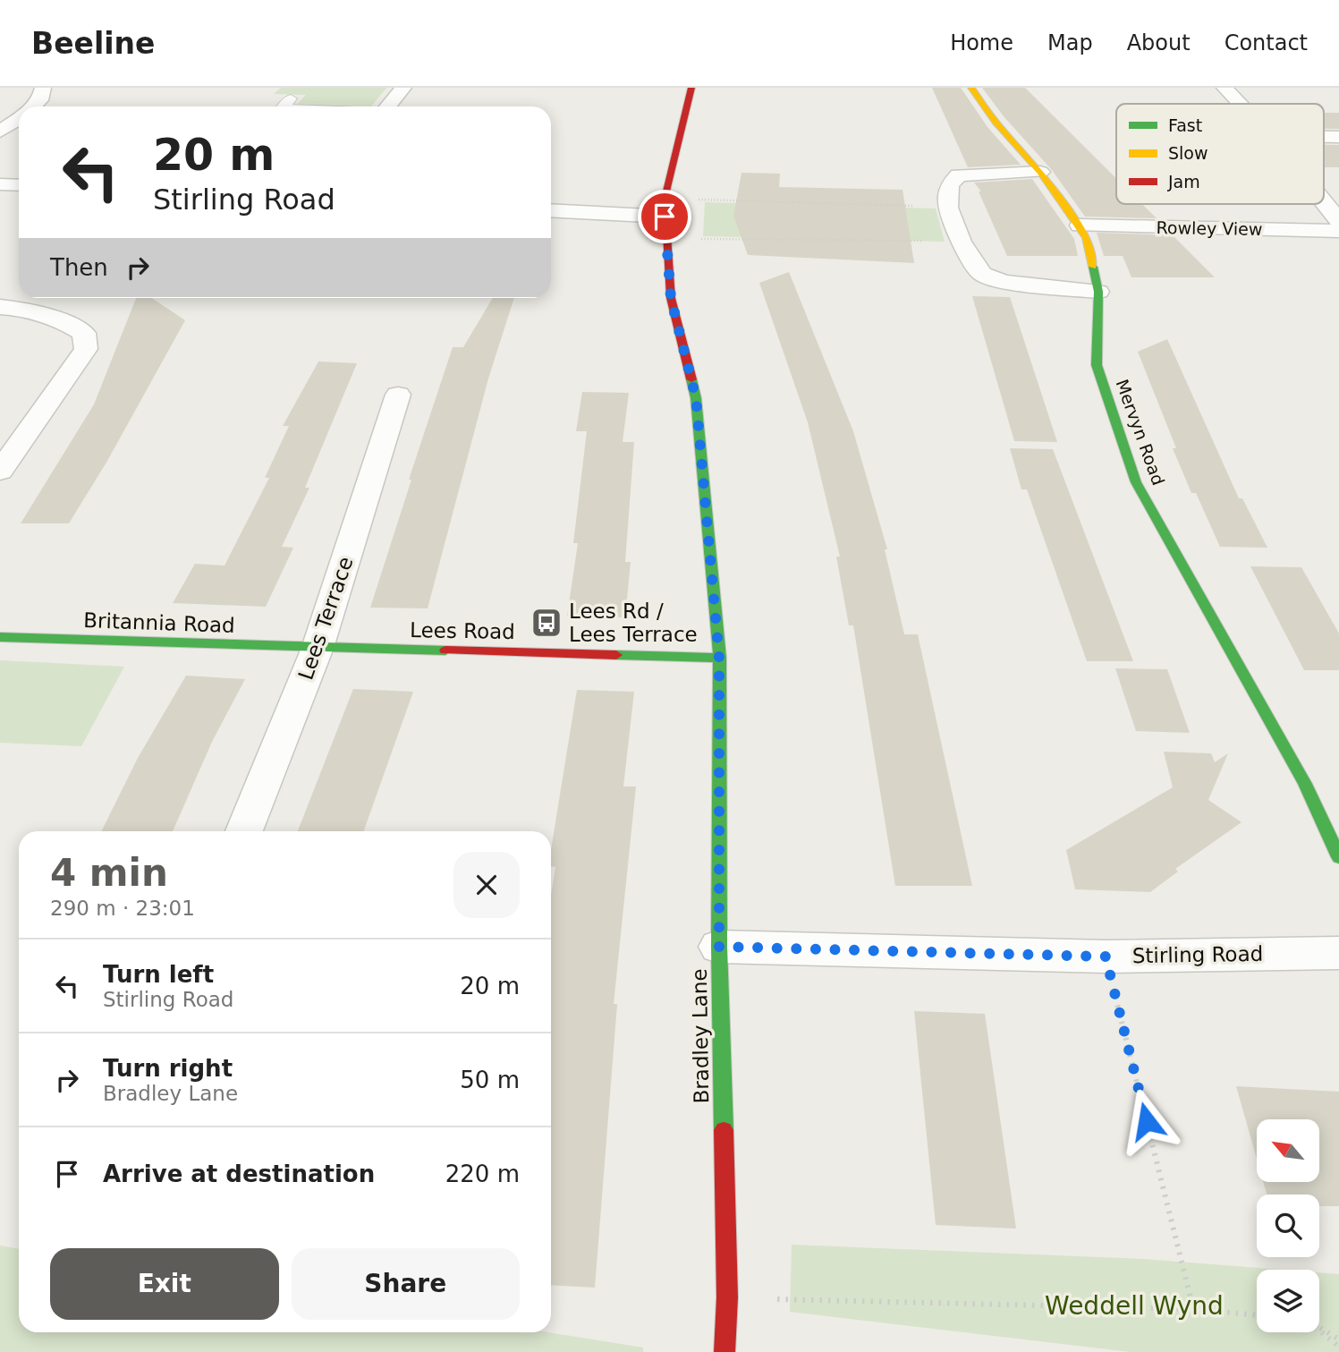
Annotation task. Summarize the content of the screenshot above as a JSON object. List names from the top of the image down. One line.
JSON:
{"streets":{"street":["Rowley View","Mervyn Road","Lees Terrace","Britannia Road","Lees Road","Stirling Road","Bradley Lane"]},"crossings":[["Rowley View","Mervyn Road"],["Lees Terrace","Britannia Road"],["Lees Terrace","Lees Road"],["Britannia Road","Lees Road"],["Lees Road","Bradley Lane"],["Stirling Road","Bradley Lane"]],"parks":["Weddell Wynd"],"places":{"bus stop":["Lees Rd / Lees Terrace"]},"legend":["Fast","Slow","Jam"],"north":"top left","page":{"header":"Beeline","nav":["Home","Map","About","Contact"],"turn":["20 m","Stirling Road"],"then":"Then","heading":["4 min","290 m · 23:01"],"list":[{"name":"Turn left","note":"Stirling Road","value":"20 m"},{"name":"Turn right","note":"Bradley Lane","value":"50 m"},{"name":"Arrive at destination","value":"220 m"}],"buttons":["Exit","Share"]}}
